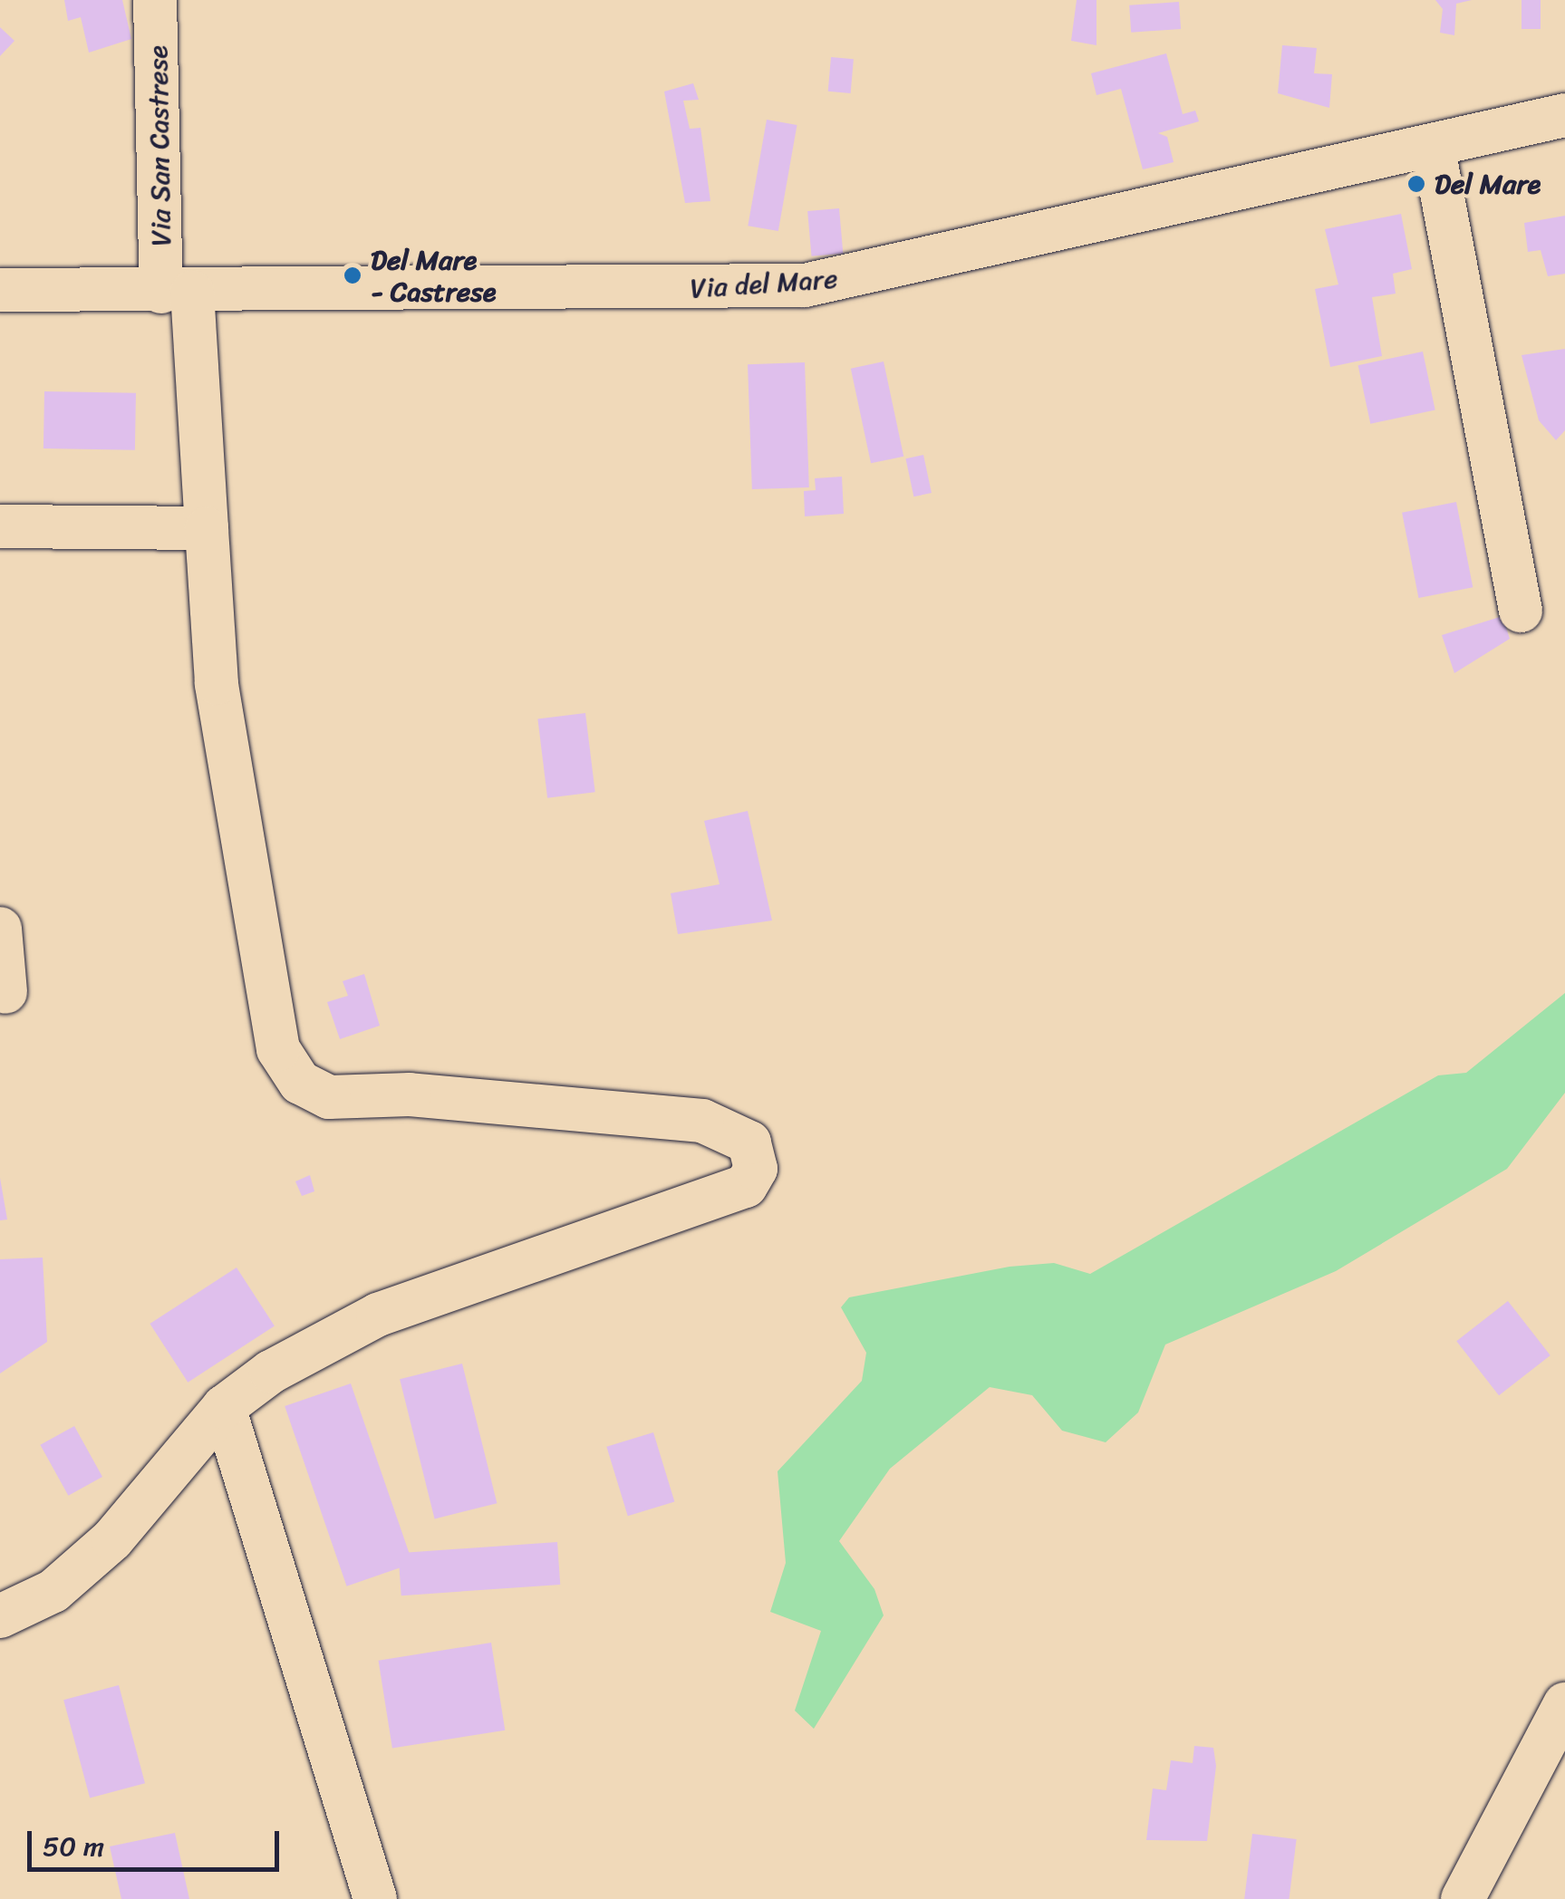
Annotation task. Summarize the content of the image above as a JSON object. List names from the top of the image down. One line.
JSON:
{"streets":{"street":["Via San Castrese","Via del Mare"]},"crossings":[["Via San Castrese","Via del Mare"]],"places":["Del Mare","Del Mare - Castrese"],"scale_bar":"50 m"}
